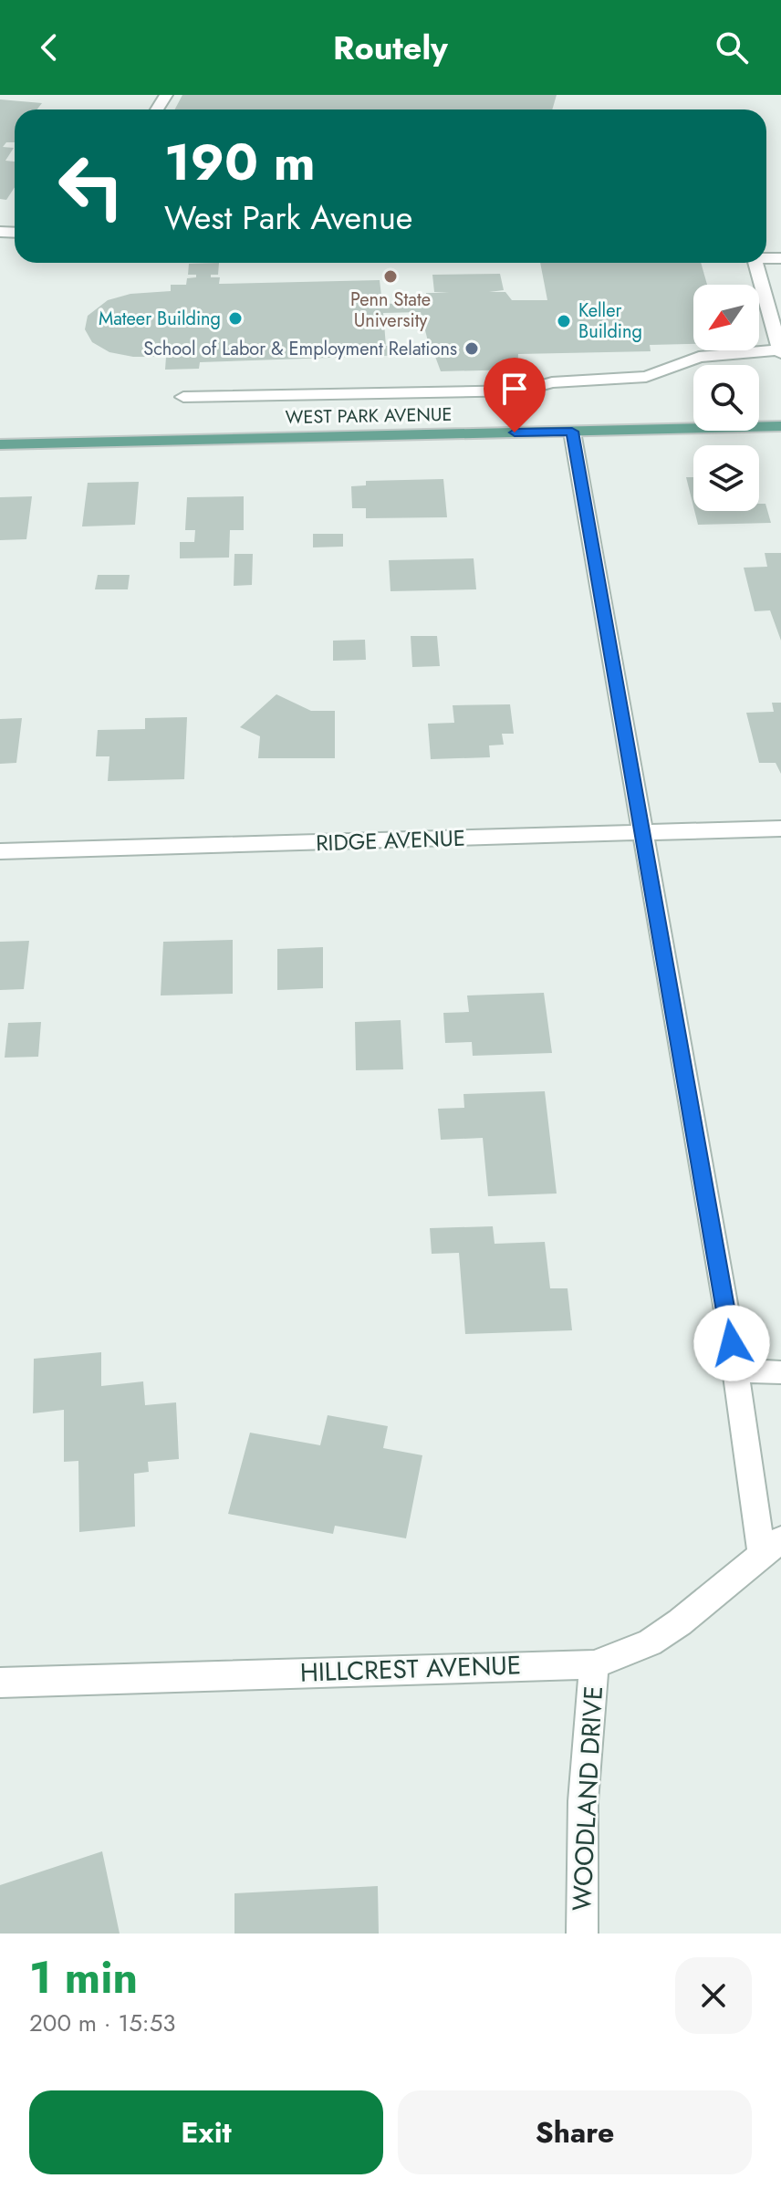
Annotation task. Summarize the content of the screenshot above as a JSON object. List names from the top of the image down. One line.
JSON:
{"streets":{"main road":["WEST PARK AVENUE"],"street":["RIDGE AVENUE","HILLCREST AVENUE","WOODLAND DRIVE"]},"crossings":[["HILLCREST AVENUE","WOODLAND DRIVE"]],"places":["Penn State University","Mateer Building","Keller Building","School of Labor & Employment Relations"],"north":"bottom left","page":{"header":"Routely","turn":["190 m","West Park Avenue"],"heading":["1 min","200 m · 15:53"],"buttons":["Exit","Share"]}}
